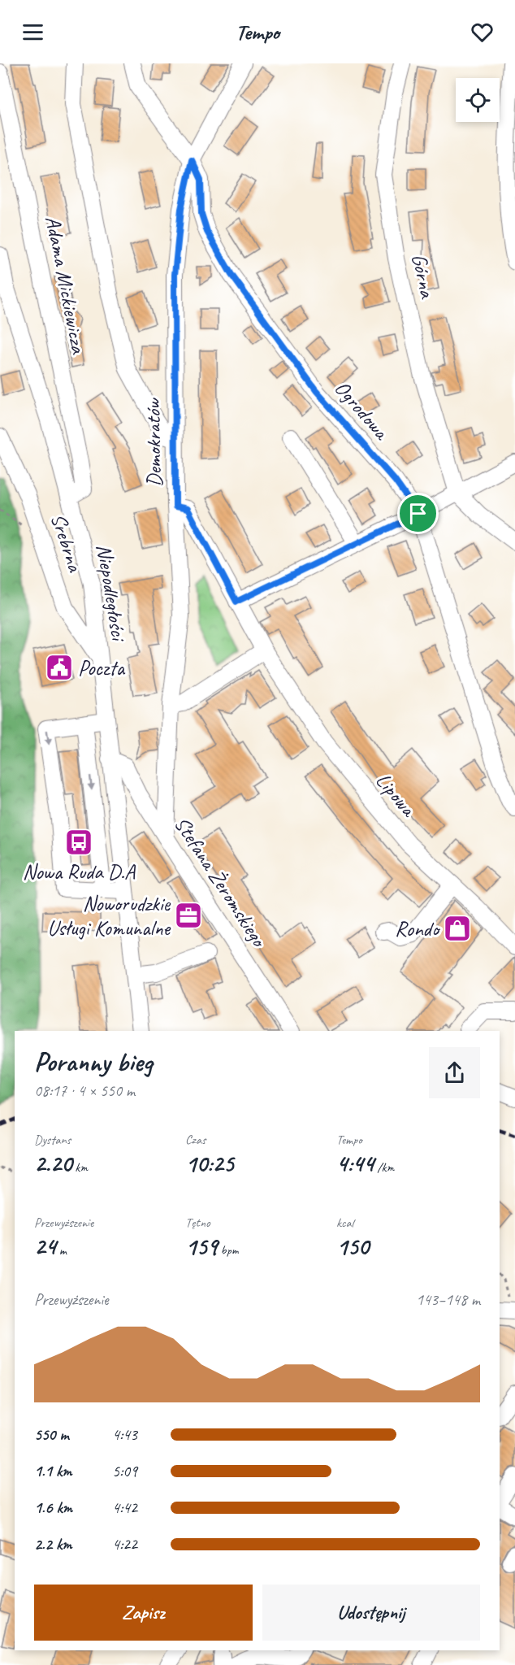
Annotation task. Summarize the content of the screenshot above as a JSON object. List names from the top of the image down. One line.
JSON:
{"streets":{"street":["Górna","Adama Mickiewicza","Ogrodowa","Demokratów","Srebrna","Niepodległości","Lipowa","Stefana Żeromskiego"]},"crossings":[["Adama Mickiewicza","Niepodległości"],["Ogrodowa","Demokratów"],["Demokratów","Lipowa"],["Demokratów","Stefana Żeromskiego"],["Srebrna","Niepodległości"],["Niepodległości","Stefana Żeromskiego"]],"places":{"public building":["Poczta"],"bus stop":["Nowa Ruda D.A"],"office":["Noworudzkie Usługi Komunalne"],"shop":["Rondo"]},"page":{"header":"Tempo","heading":["Poranny bieg","08:17 · 4 × 550 m"],"stats":[["Dystans","2.20 km"],["Czas","10:25"],["Tempo","4:44 /km"],["Przewyższenie","24 m"],["Tętno","159 bpm"],["kcal","150"]],"chart":["Przewyższenie","143–148 m"],"list":[{"name":"550 m","note":"4:43"},{"name":"1.1 km","note":"5:09"},{"name":"1.6 km","note":"4:42"},{"name":"2.2 km","note":"4:22"}],"buttons":["Zapisz","Udostępnij"]}}
